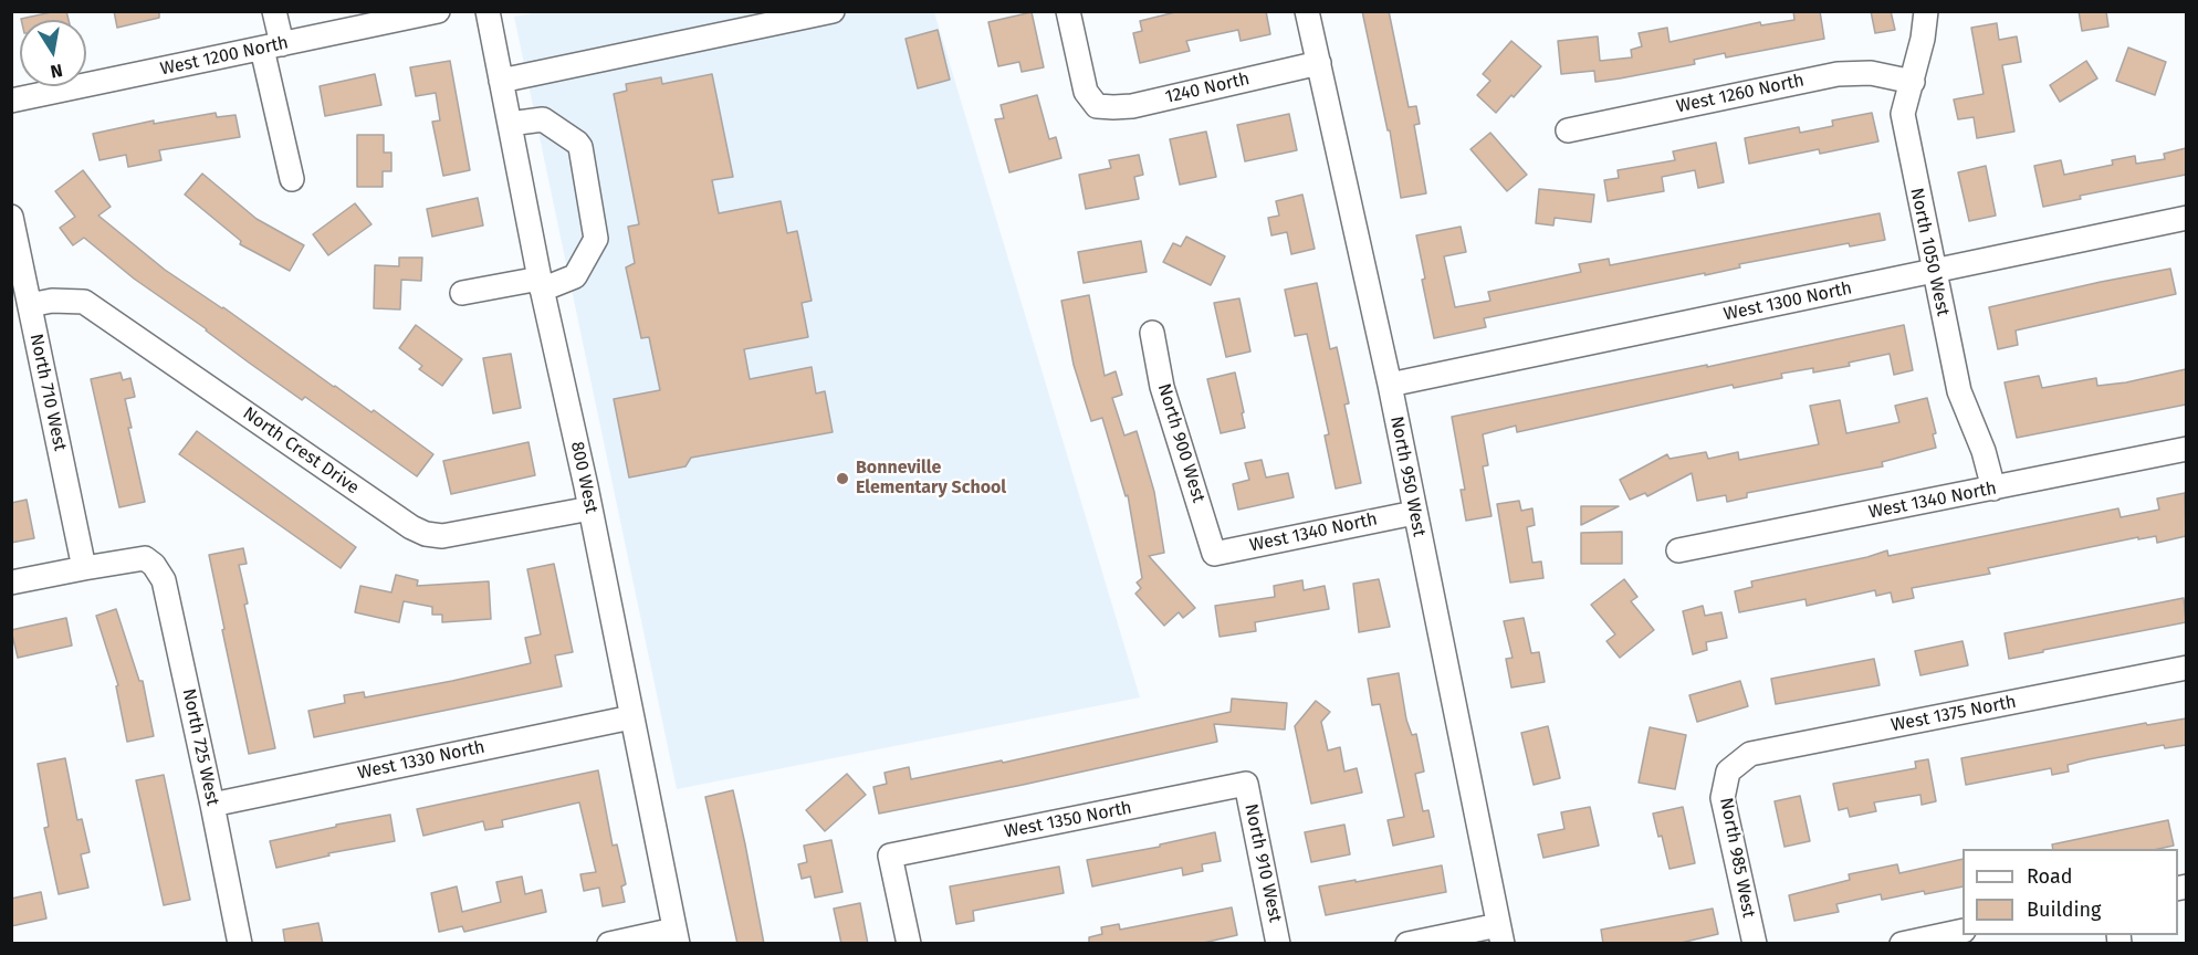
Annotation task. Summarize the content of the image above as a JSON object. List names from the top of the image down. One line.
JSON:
{"streets":{"street":["West 1200 North","1240 North","West 1260 North","North 1050 West","West 1300 North","North 710 West","North 900 West","North Crest Drive","North 950 West","800 West","West 1340 North","West 1375 North","North 725 West","West 1330 North","West 1350 North","North 985 West","North 910 West"]},"crossings":[["1240 North","North 950 West"],["West 1260 North","North 1050 West"],["North 1050 West","West 1300 North"],["North 1050 West","West 1340 North"],["West 1300 North","North 950 West"],["North 710 West","North Crest Drive"],["North 710 West","North 725 West"],["North 900 West","West 1340 North"],["North Crest Drive","800 West"],["North 950 West","West 1340 North"],["800 West","West 1330 North"],["West 1375 North","North 985 West"],["North 725 West","West 1330 North"],["West 1350 North","North 910 West"]],"places":["Bonneville Elementary School"],"legend":["Road","Building"],"north":"bottom"}
